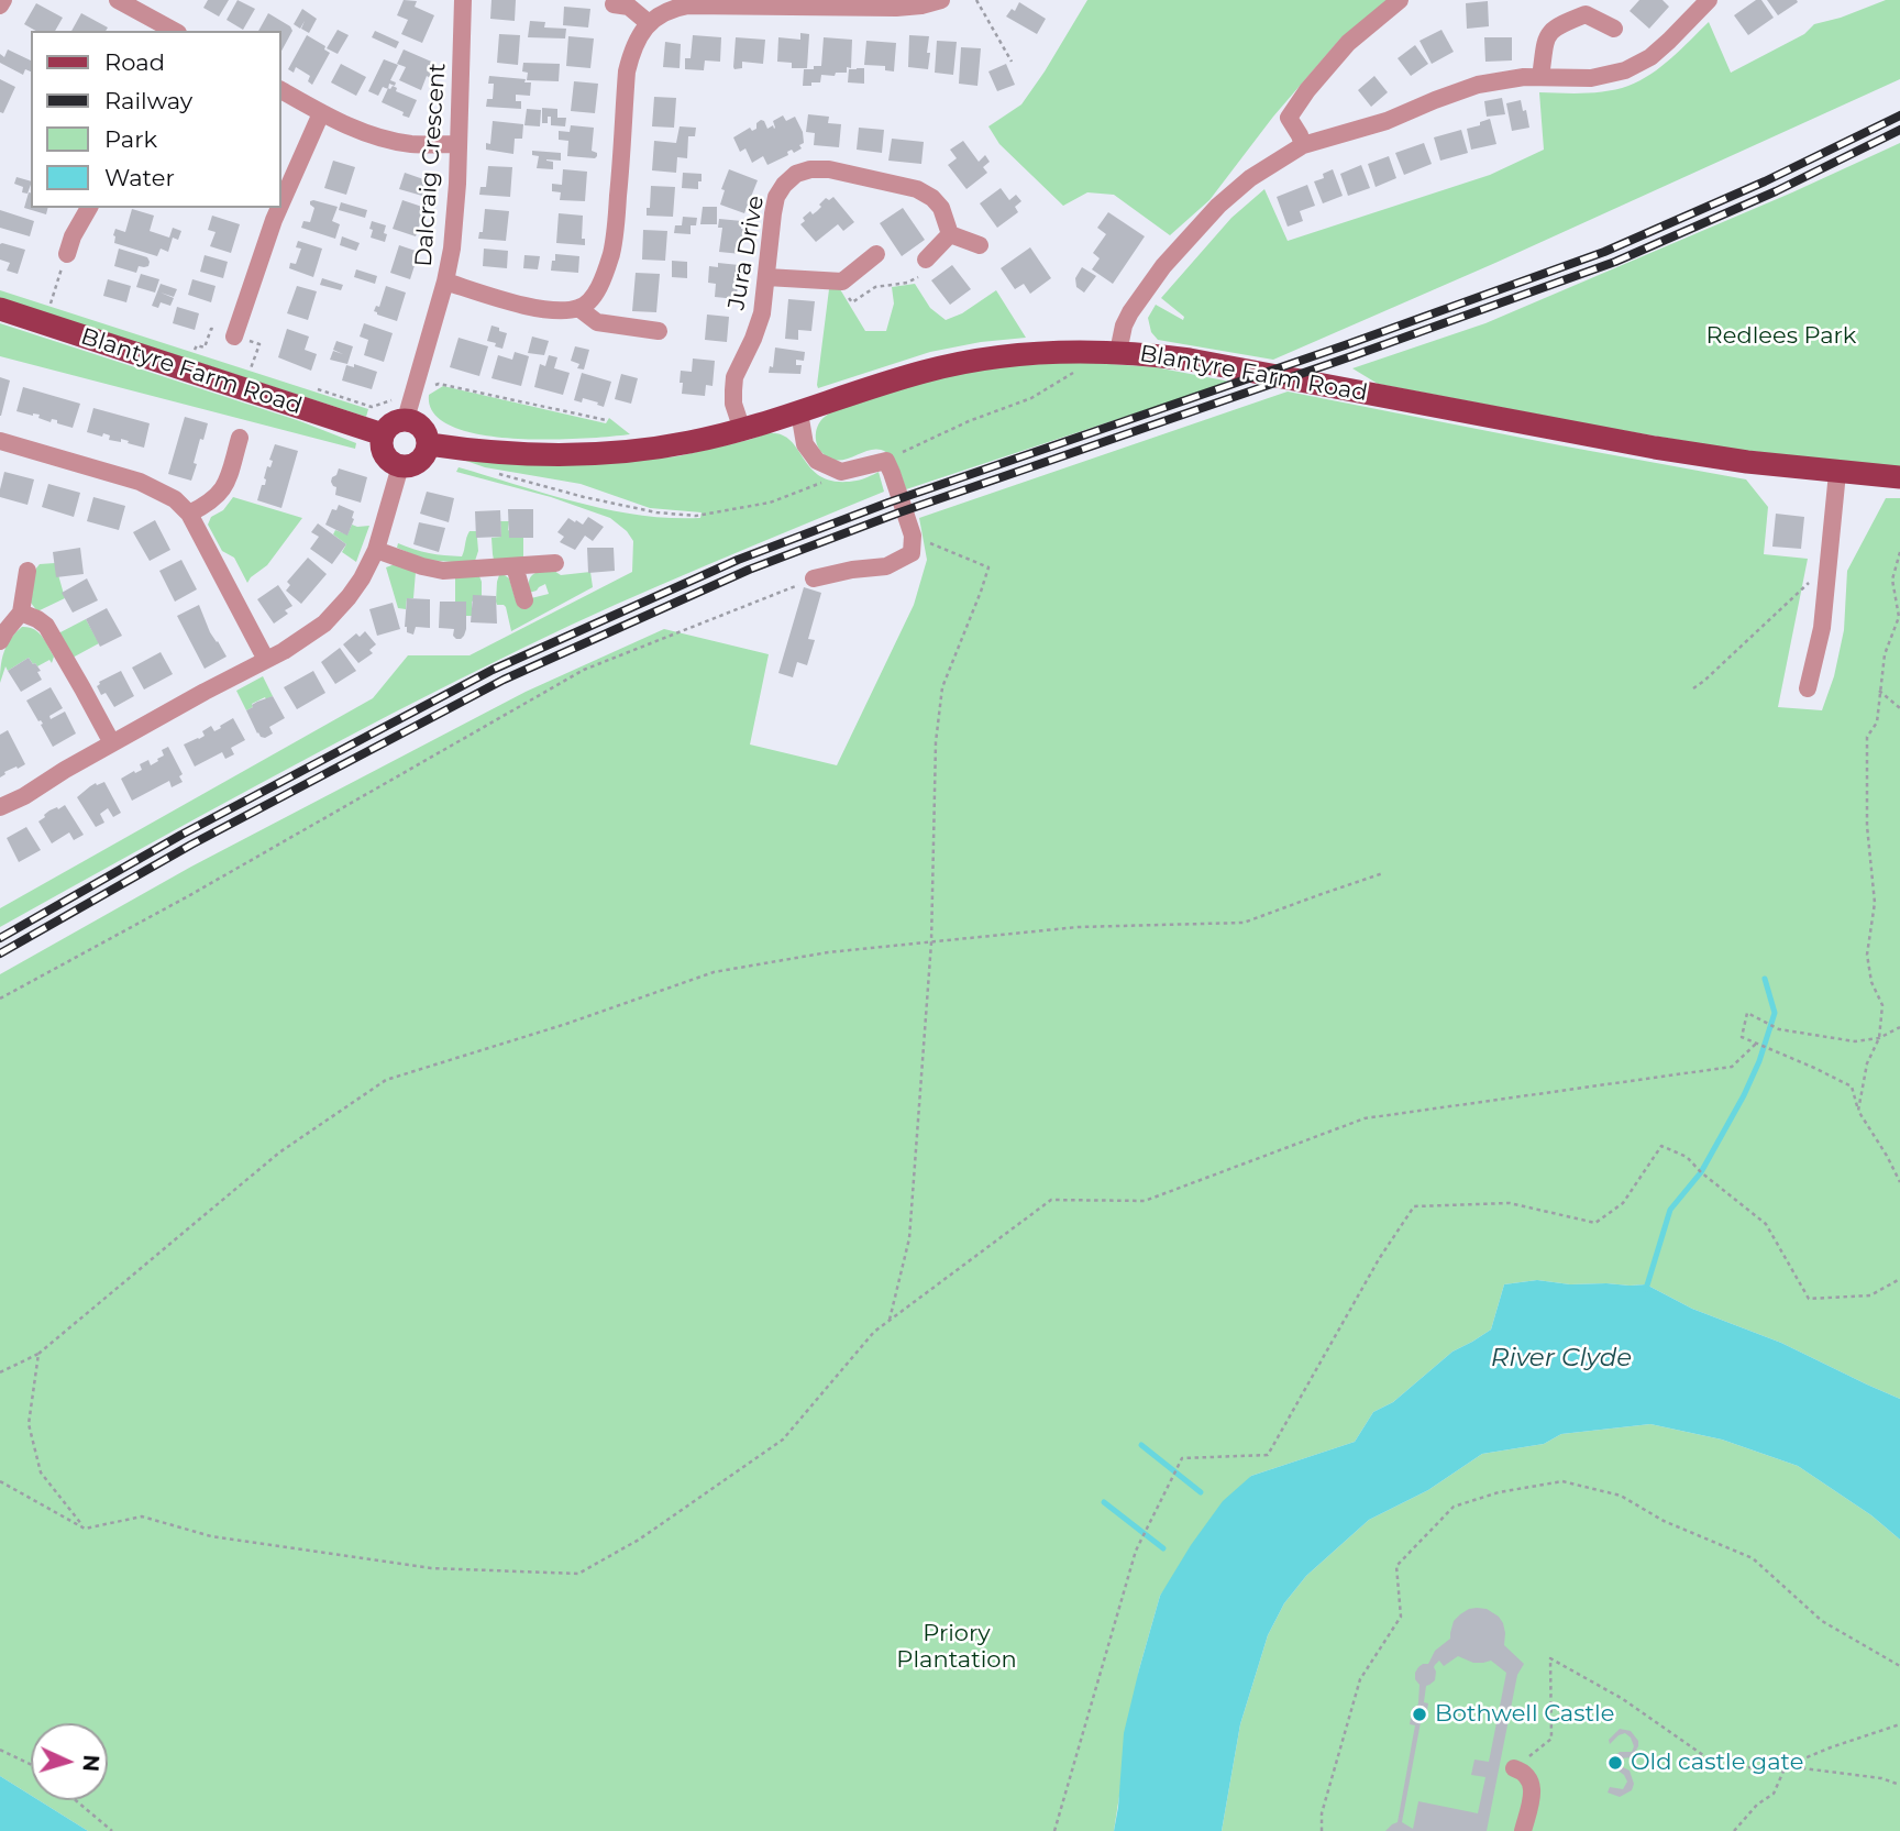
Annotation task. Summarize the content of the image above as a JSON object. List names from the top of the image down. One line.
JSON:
{"streets":{"main road":["Blantyre Farm Road"],"street":["Dalcraig Crescent","Jura Drive"]},"crossings":[["Dalcraig Crescent","Blantyre Farm Road"],["Jura Drive","Blantyre Farm Road"]],"water":["River Clyde"],"parks":["Redlees Park","Priory Plantation"],"places":["Bothwell Castle","Old castle gate"],"legend":["Road","Railway","Park","Water"],"north":"right"}
